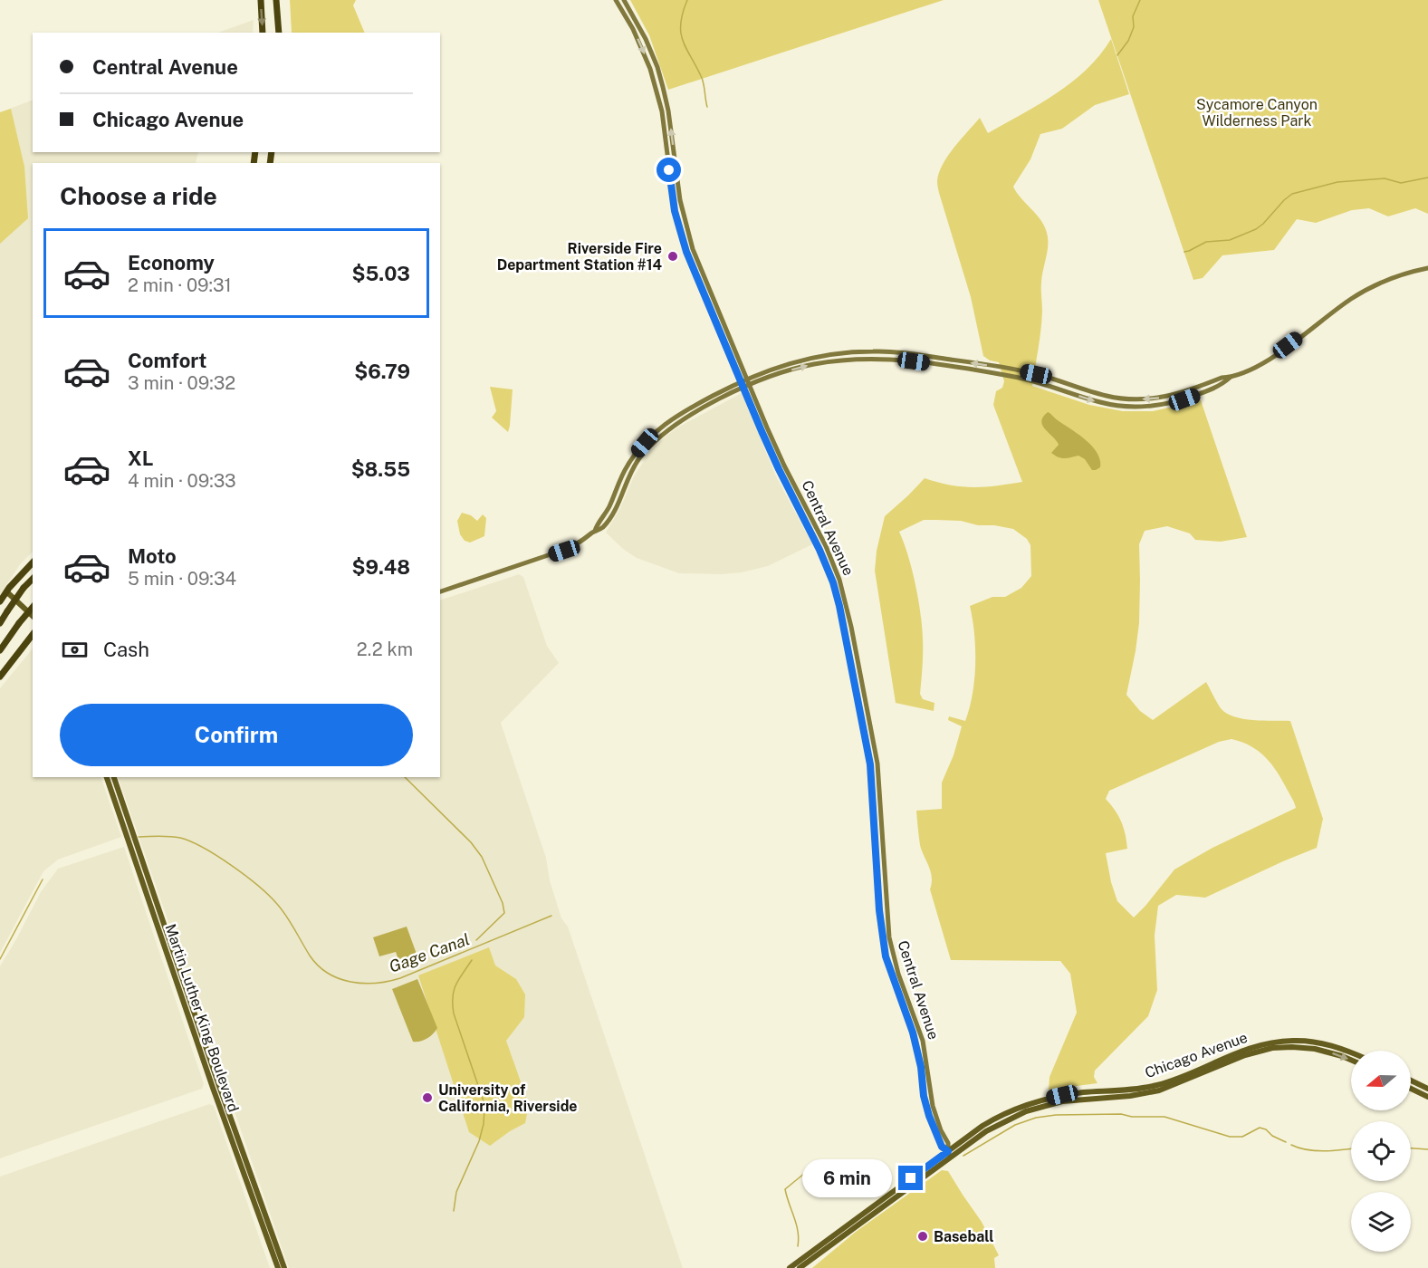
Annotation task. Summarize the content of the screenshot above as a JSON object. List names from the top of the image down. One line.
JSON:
{"streets":{"main road":["Central Avenue","Martin Luther King Boulevard","Chicago Avenue"]},"crossings":[["Central Avenue","Chicago Avenue"]],"water":["Gage Canal"],"parks":["Sycamore Canyon Wilderness Park"],"places":["Riverside Fire Department Station #14","University of California, Riverside","Baseball"],"north":"left","page":{"banner":["Central Avenue","Chicago Avenue"],"heading":"Choose a ride","list":[{"name":"Economy","note":"2 min · 09:31","value":"$5.03"},{"name":"Comfort","note":"3 min · 09:32","value":"$6.79"},{"name":"XL","note":"4 min · 09:33","value":"$8.55"},{"name":"Moto","note":"5 min · 09:34","value":"$9.48"}],"pay":["Cash","2.2 km"],"buttons":"Confirm","bubble":"6 min"}}
